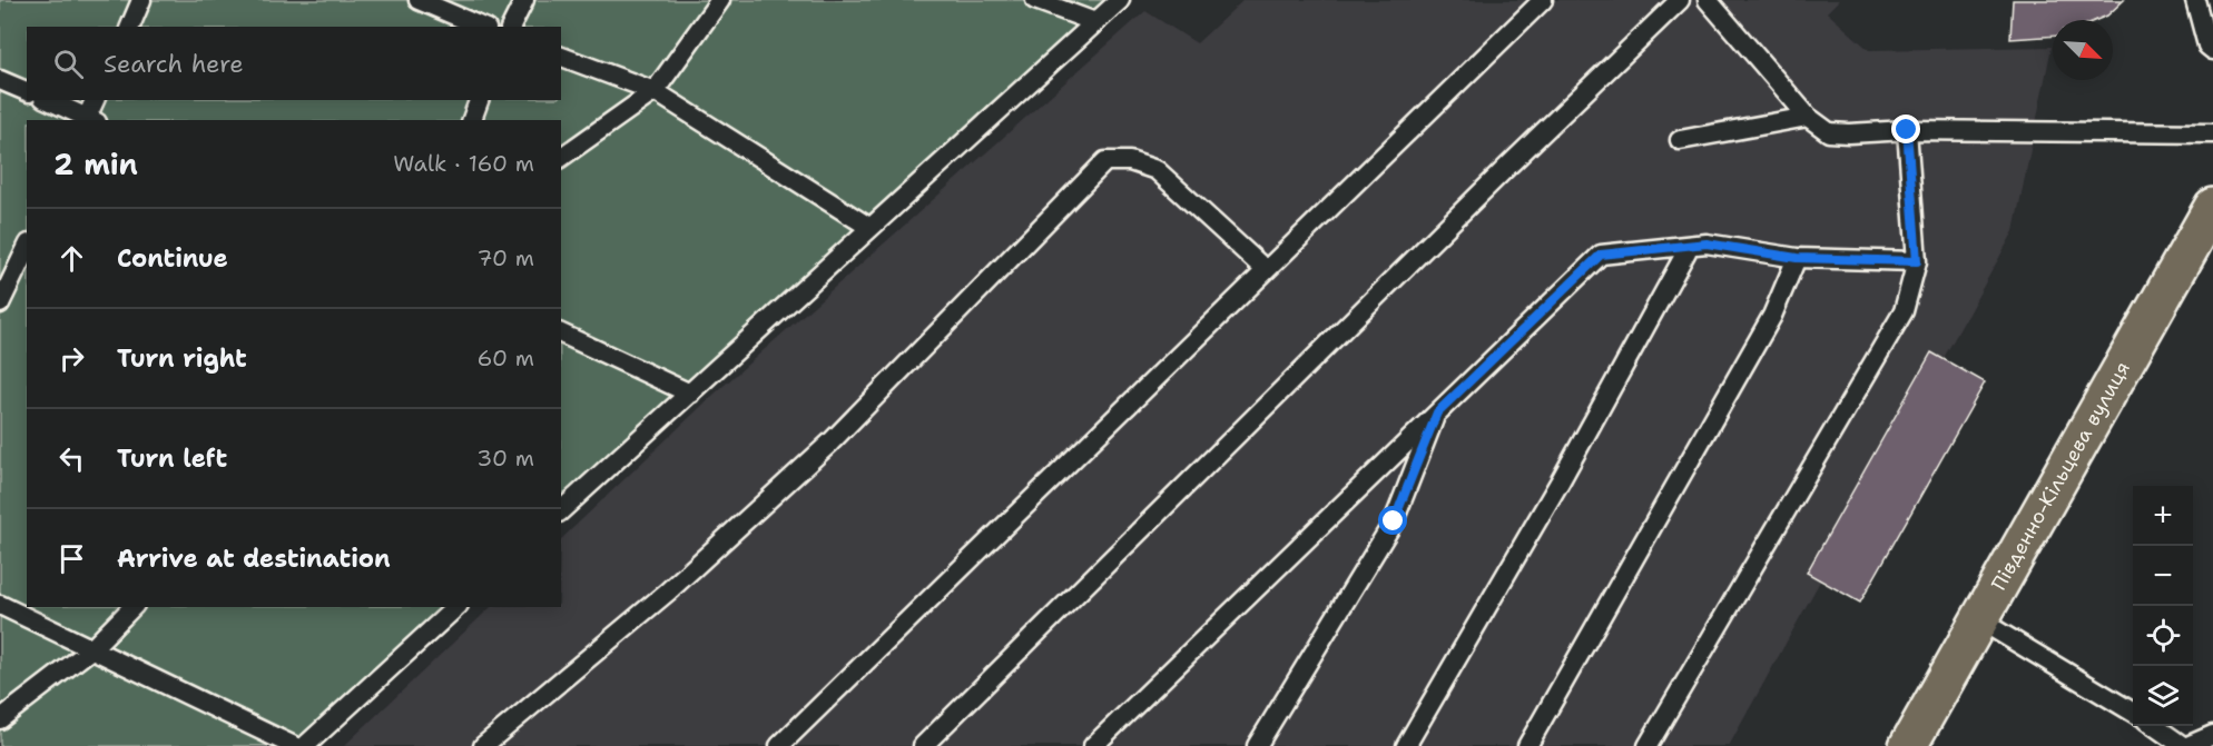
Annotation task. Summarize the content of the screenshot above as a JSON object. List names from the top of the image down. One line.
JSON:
{"streets":{"main road":["Південно-Кільцева вулиця"]},"north":"bottom right","page":{"search":"Search here","heading":["2 min","Walk · 160 m"],"list":[["Continue","70 m"],["Turn right","60 m"],["Turn left","30 m"],"Arrive at destination"],"map_buttons":["+","−"]}}
